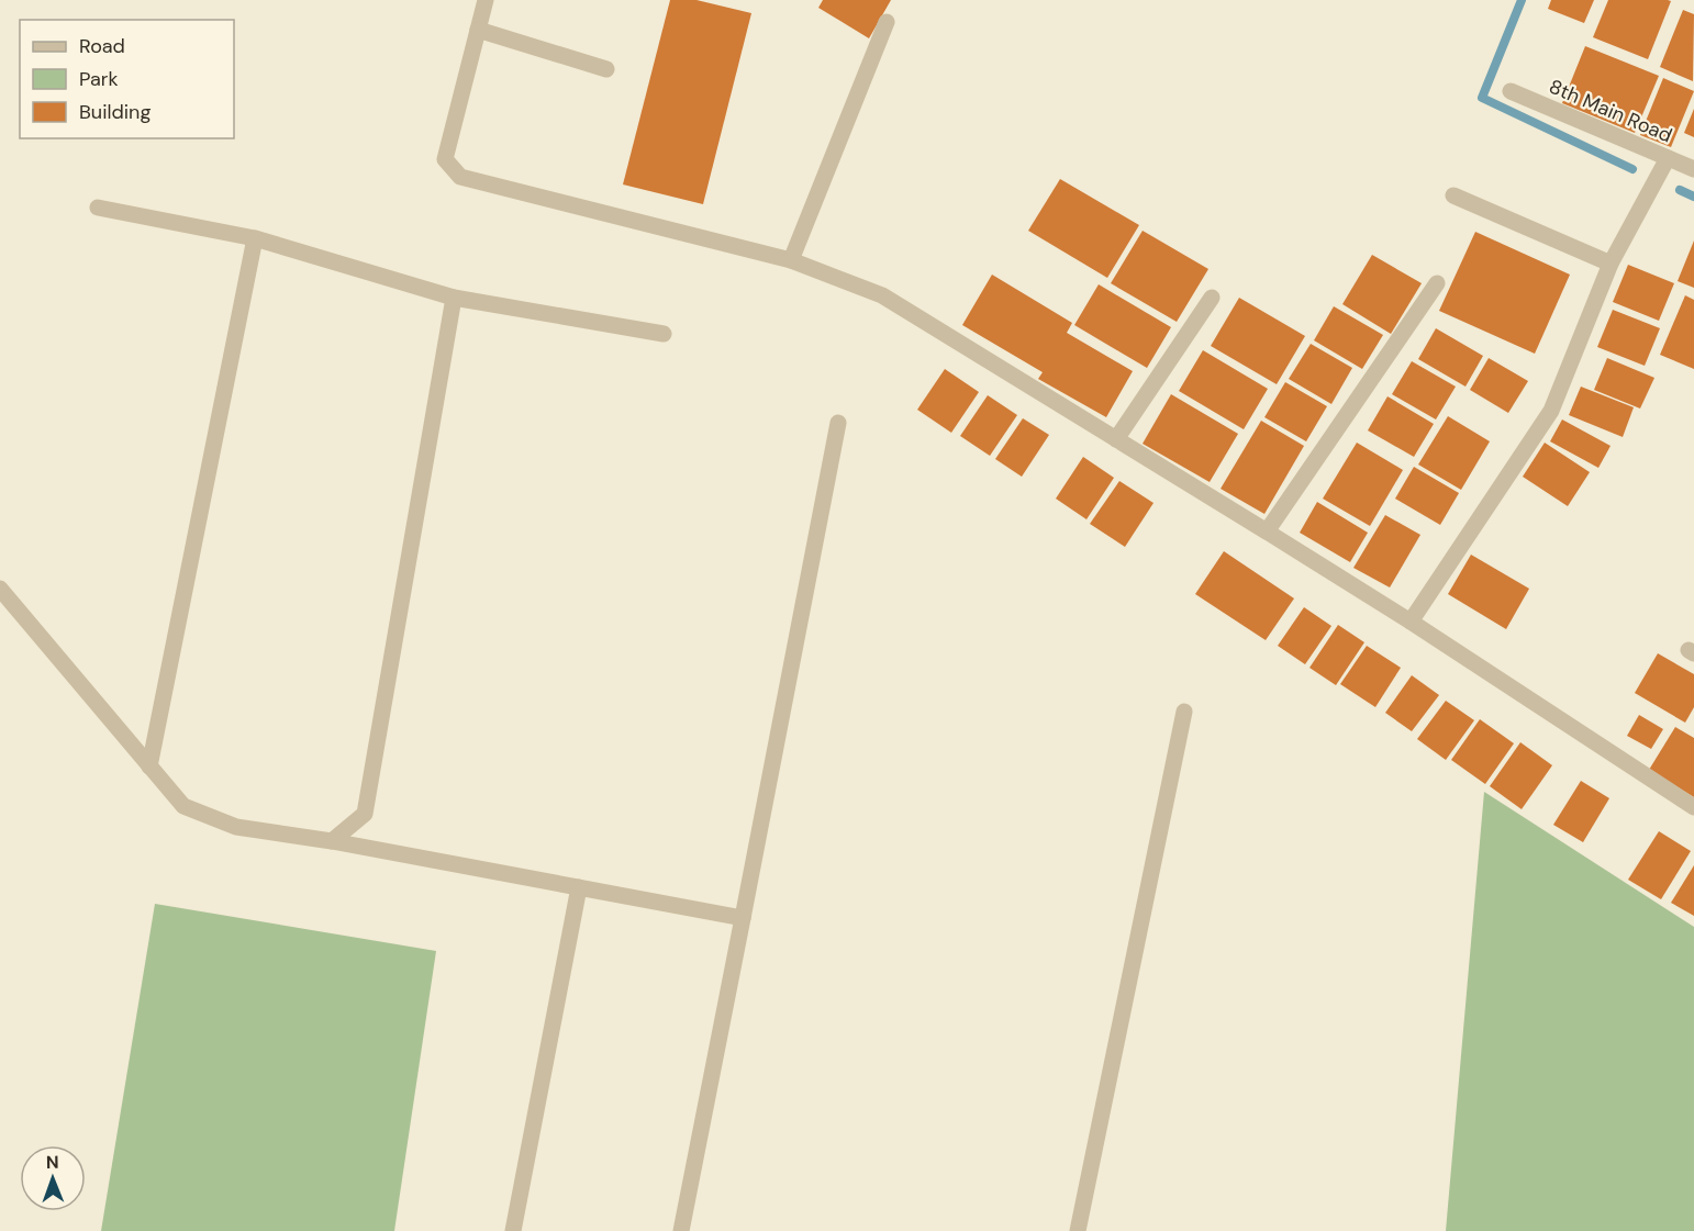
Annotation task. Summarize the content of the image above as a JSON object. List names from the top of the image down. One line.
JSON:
{"streets":{"street":["8th Main Road"]},"legend":["Road","Park","Building"],"north":"top"}
